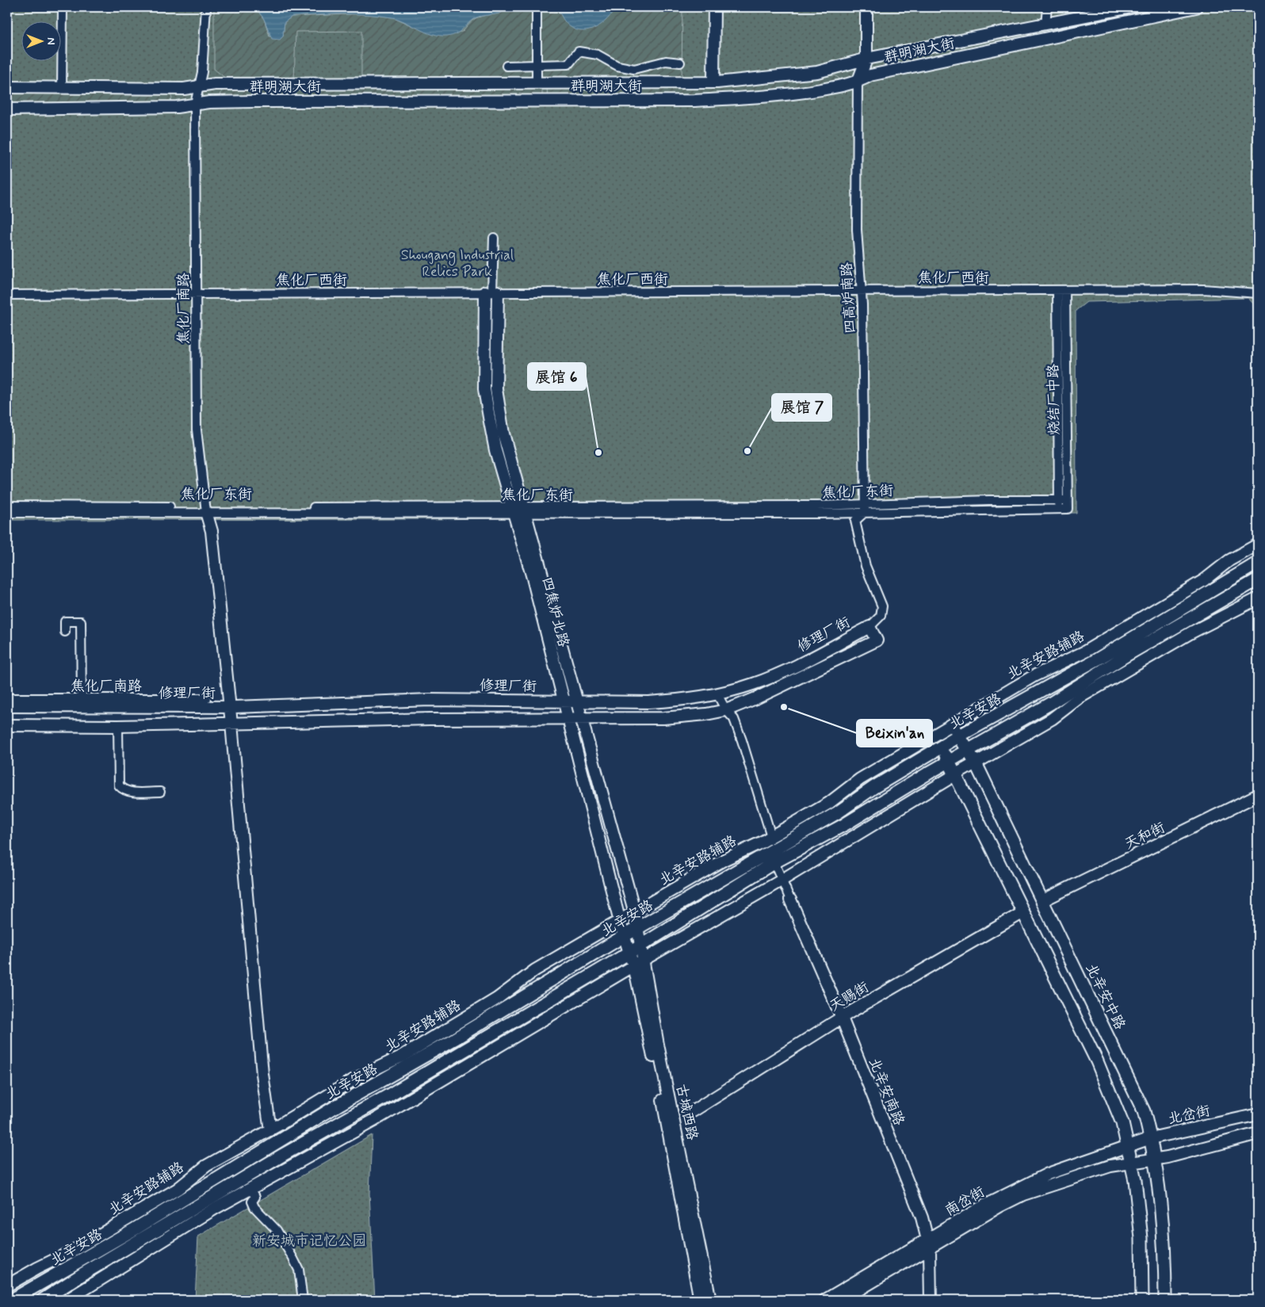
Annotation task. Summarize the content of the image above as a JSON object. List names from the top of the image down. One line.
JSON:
{"streets":{"main road":["群明湖大街","四焦炉北路","修理厂街","北辛安路辅路","北辛安路","天和街","天赐街","北辛安中路","北辛安南路","古城西路","北岔街","南岔街"],"street":["焦化厂西街","四高炉南路","焦化厂南路","烧结厂中路","焦化厂东街"]},"crossings":[["群明湖大街","四高炉南路"],["群明湖大街","焦化厂南路"],["焦化厂西街","四高炉南路"],["焦化厂西街","焦化厂南路"],["焦化厂西街","烧结厂中路"],["焦化厂西街","四焦炉北路"],["四高炉南路","焦化厂东街"],["焦化厂南路","焦化厂东街"],["烧结厂中路","焦化厂东街"],["焦化厂东街","四焦炉北路"],["四焦炉北路","修理厂街"],["四焦炉北路","北辛安路辅路"],["四焦炉北路","北辛安路"],["四焦炉北路","古城西路"],["北辛安路辅路","北辛安中路"],["北辛安路","北辛安中路"],["北辛安路","古城西路"],["天和街","北辛安中路"],["天赐街","北辛安南路"],["北辛安中路","北岔街"],["北辛安南路","南岔街"],["北岔街","南岔街"]],"parks":["Shougang Industrial Relics Park","新安城市记忆公园"],"places":["展馆 7","展馆 6","Beixin'an"],"north":"right"}
